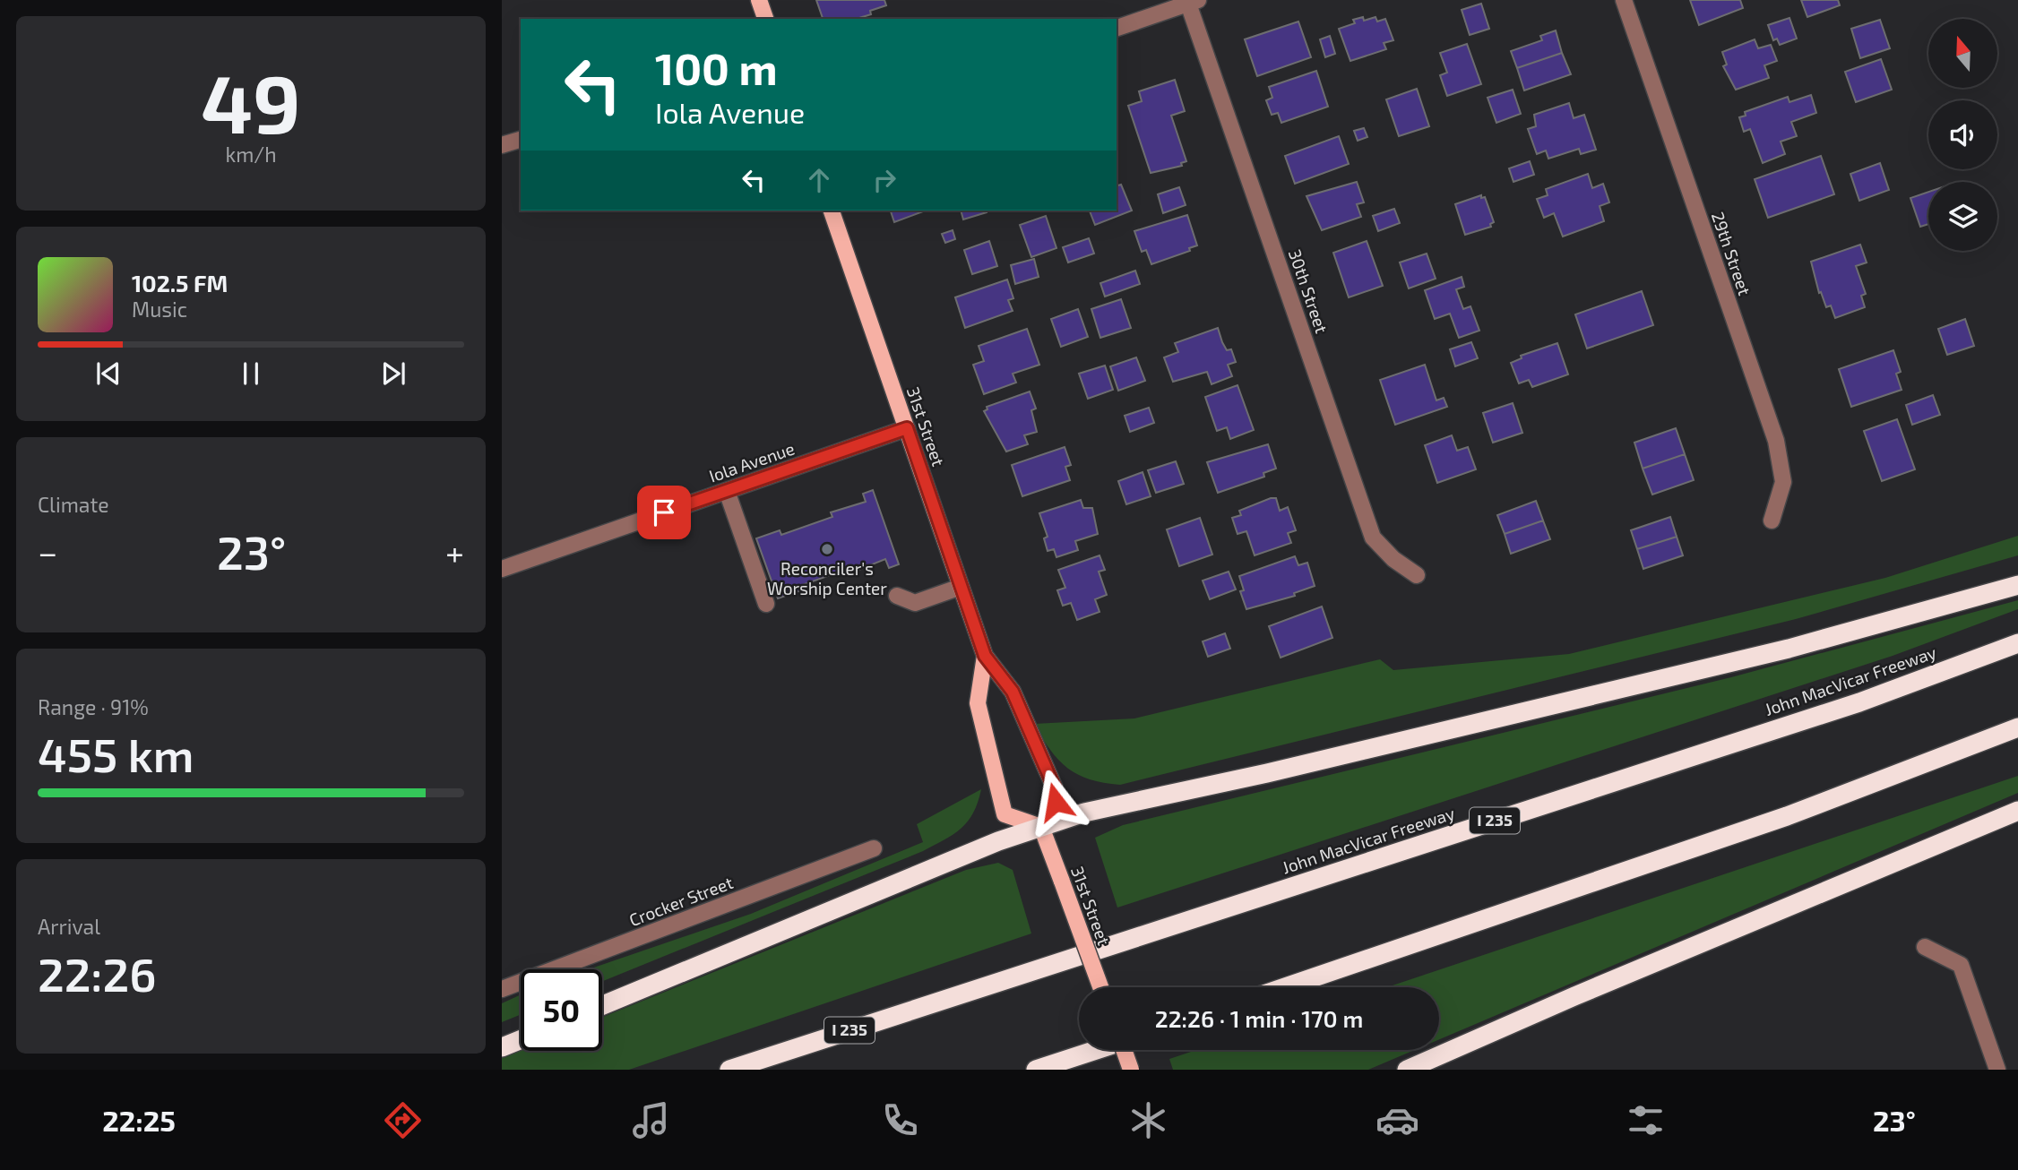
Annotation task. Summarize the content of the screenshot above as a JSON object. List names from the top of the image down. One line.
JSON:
{"streets":{"highway":["John MacVicar Freeway","I 235"],"main road":["31st Street"],"street":["29th Street","30th Street","Iola Avenue","Crocker Street"]},"crossings":[["31st Street","Iola Avenue"]],"places":["Reconciler's Worship Center"],"north":"top","page":{"tile":[["49","km/h"],"Climate",["Range · 91%","455 km"],["Arrival","22:26"]],"turn":["100 m","Iola Avenue"],"song":["102.5 FM","Music"],"heat":["−","23°","+"],"limit":"50","trip":"22:26 · 1 min · 170 m","tabs":["22:25","23°"]}}
